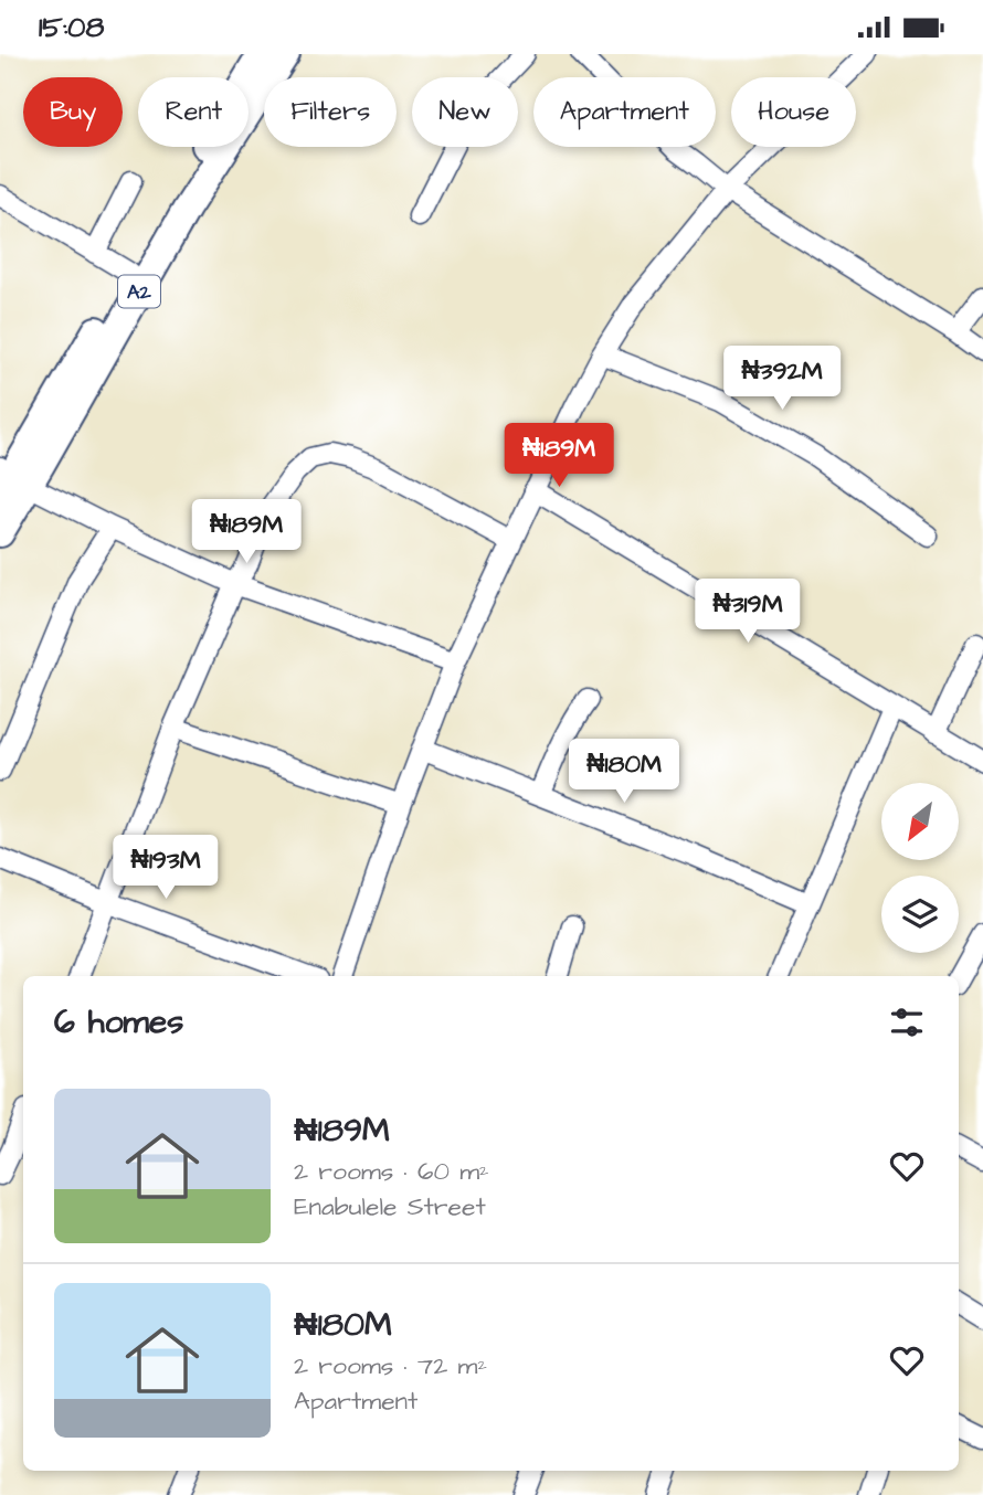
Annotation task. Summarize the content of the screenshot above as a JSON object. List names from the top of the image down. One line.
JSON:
{"streets":{"highway":["A2"]},"north":"bottom left","page":{"status":"15:08","chip":["Buy","Rent","Filters","New","Apartment","House"],"price":["₦392M","₦189M","₦189M","₦319M","₦180M","₦193M"],"heading":"6 homes","list":[{"name":"₦189M","note":"2 rooms · 60 m² · Enabulele Street"},{"name":"₦180M","note":"2 rooms · 72 m² · Apartment"}]}}
